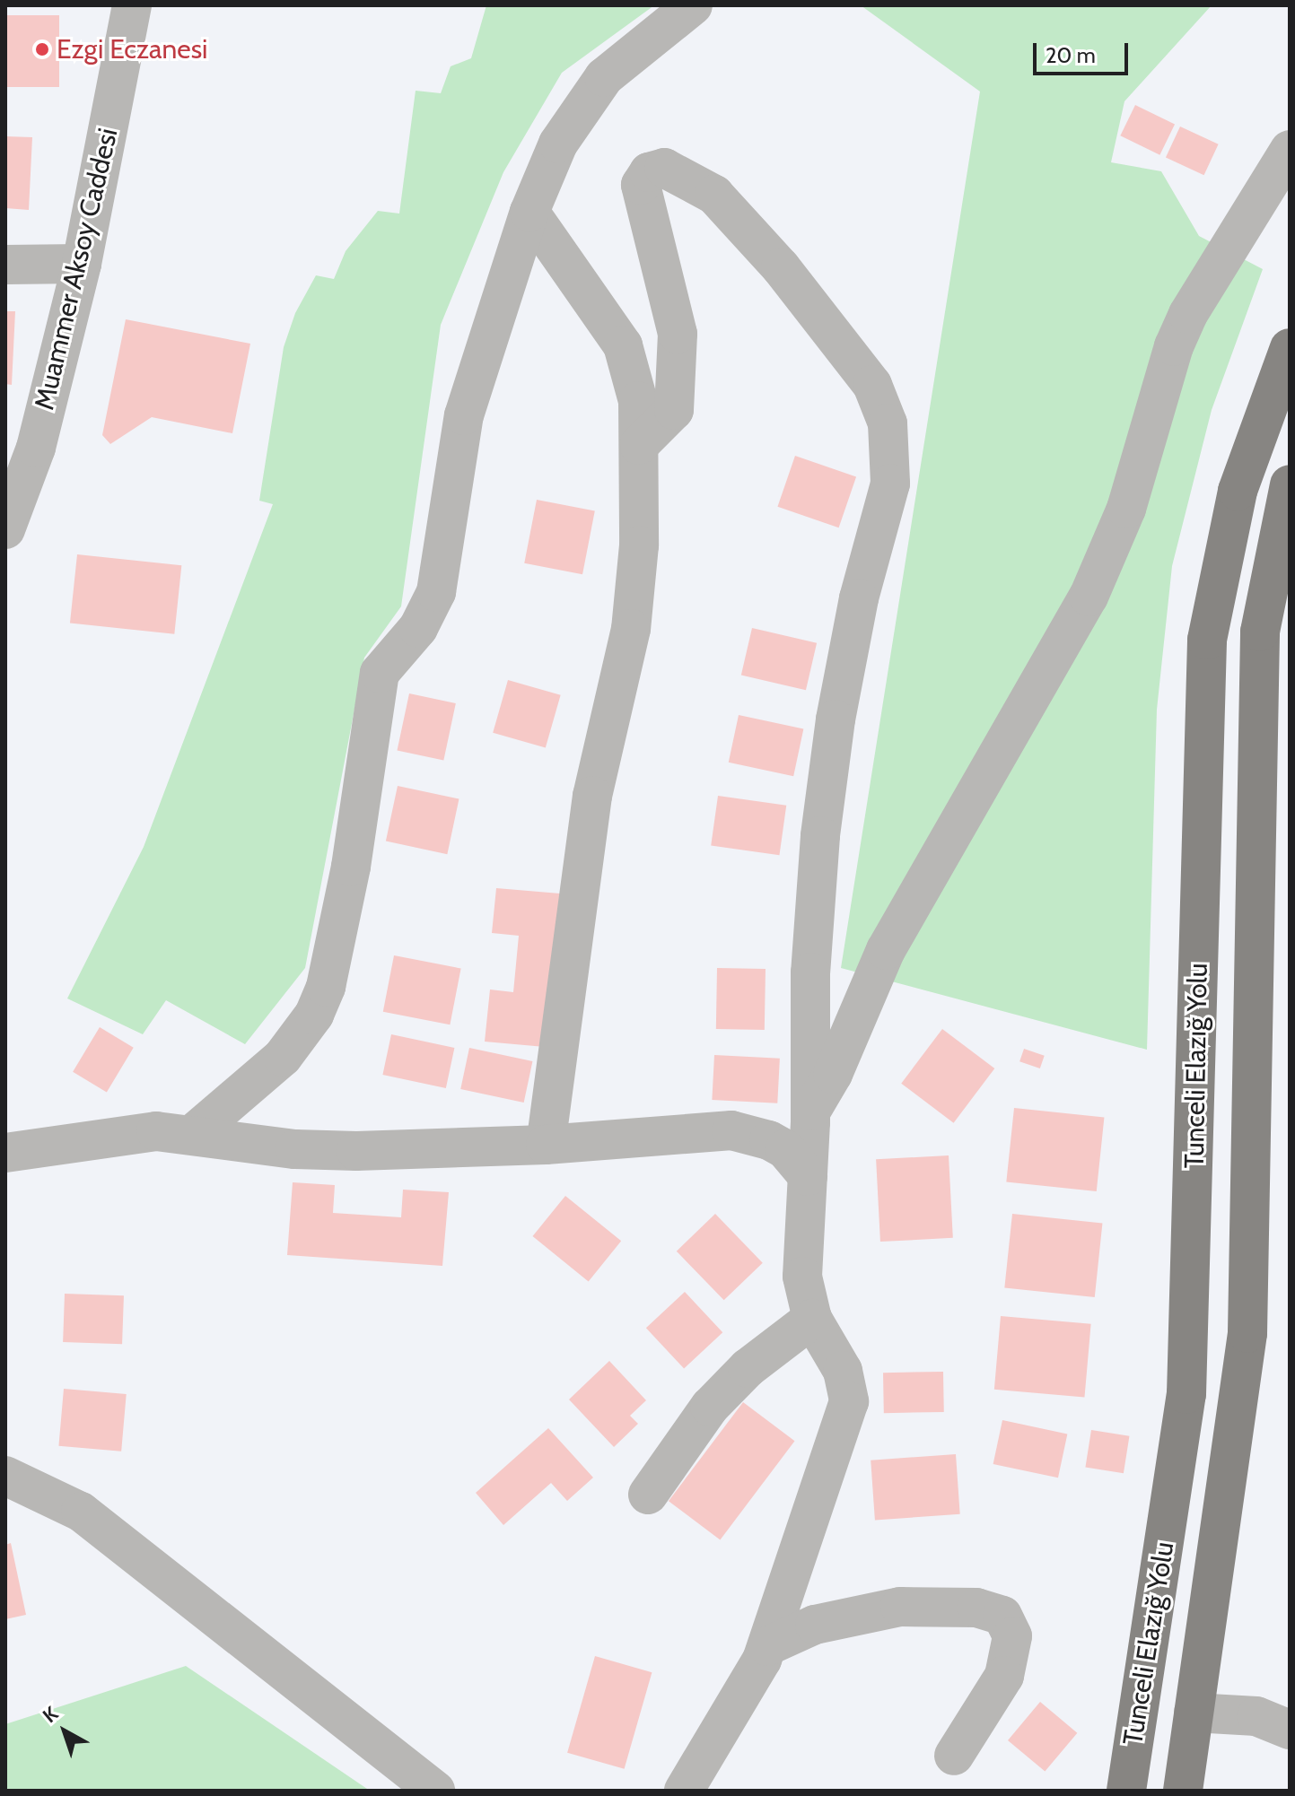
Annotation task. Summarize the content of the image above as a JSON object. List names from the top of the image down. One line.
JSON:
{"streets":{"main road":["Tunceli Elazığ Yolu"],"street":["Muammer Aksoy Caddesi"]},"places":["Ezgi Eczanesi"],"scale_bar":"20 m","north":"top left"}
